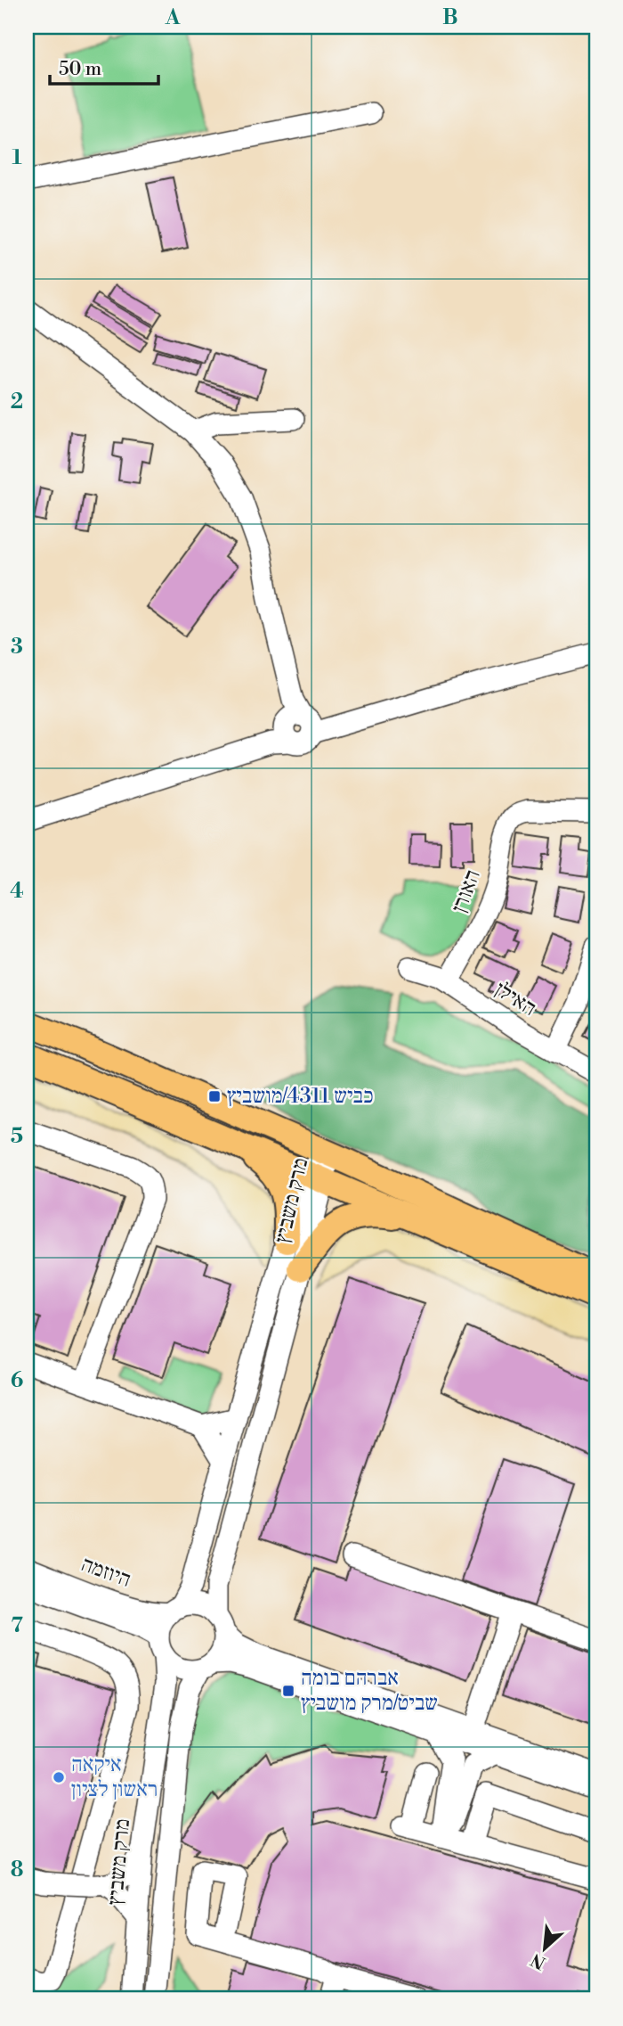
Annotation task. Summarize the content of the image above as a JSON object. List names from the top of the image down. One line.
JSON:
{"streets":{"street":["האורן","האילן","מרק משביץ","היוזמה"]},"crossings":[["האורן","האילן"],["מרק משביץ","היוזמה"]],"places":{"transit":["כביש 4311/מושביץ","אברהם בומה שביט/מרק מושביץ"],"other":["איקאה ראשון לציון"]},"scale_bar":"50 m","north":"bottom left","grid":{"columns":["A","B"],"rows":["1","2","3","4","5","6","7","8"]}}
